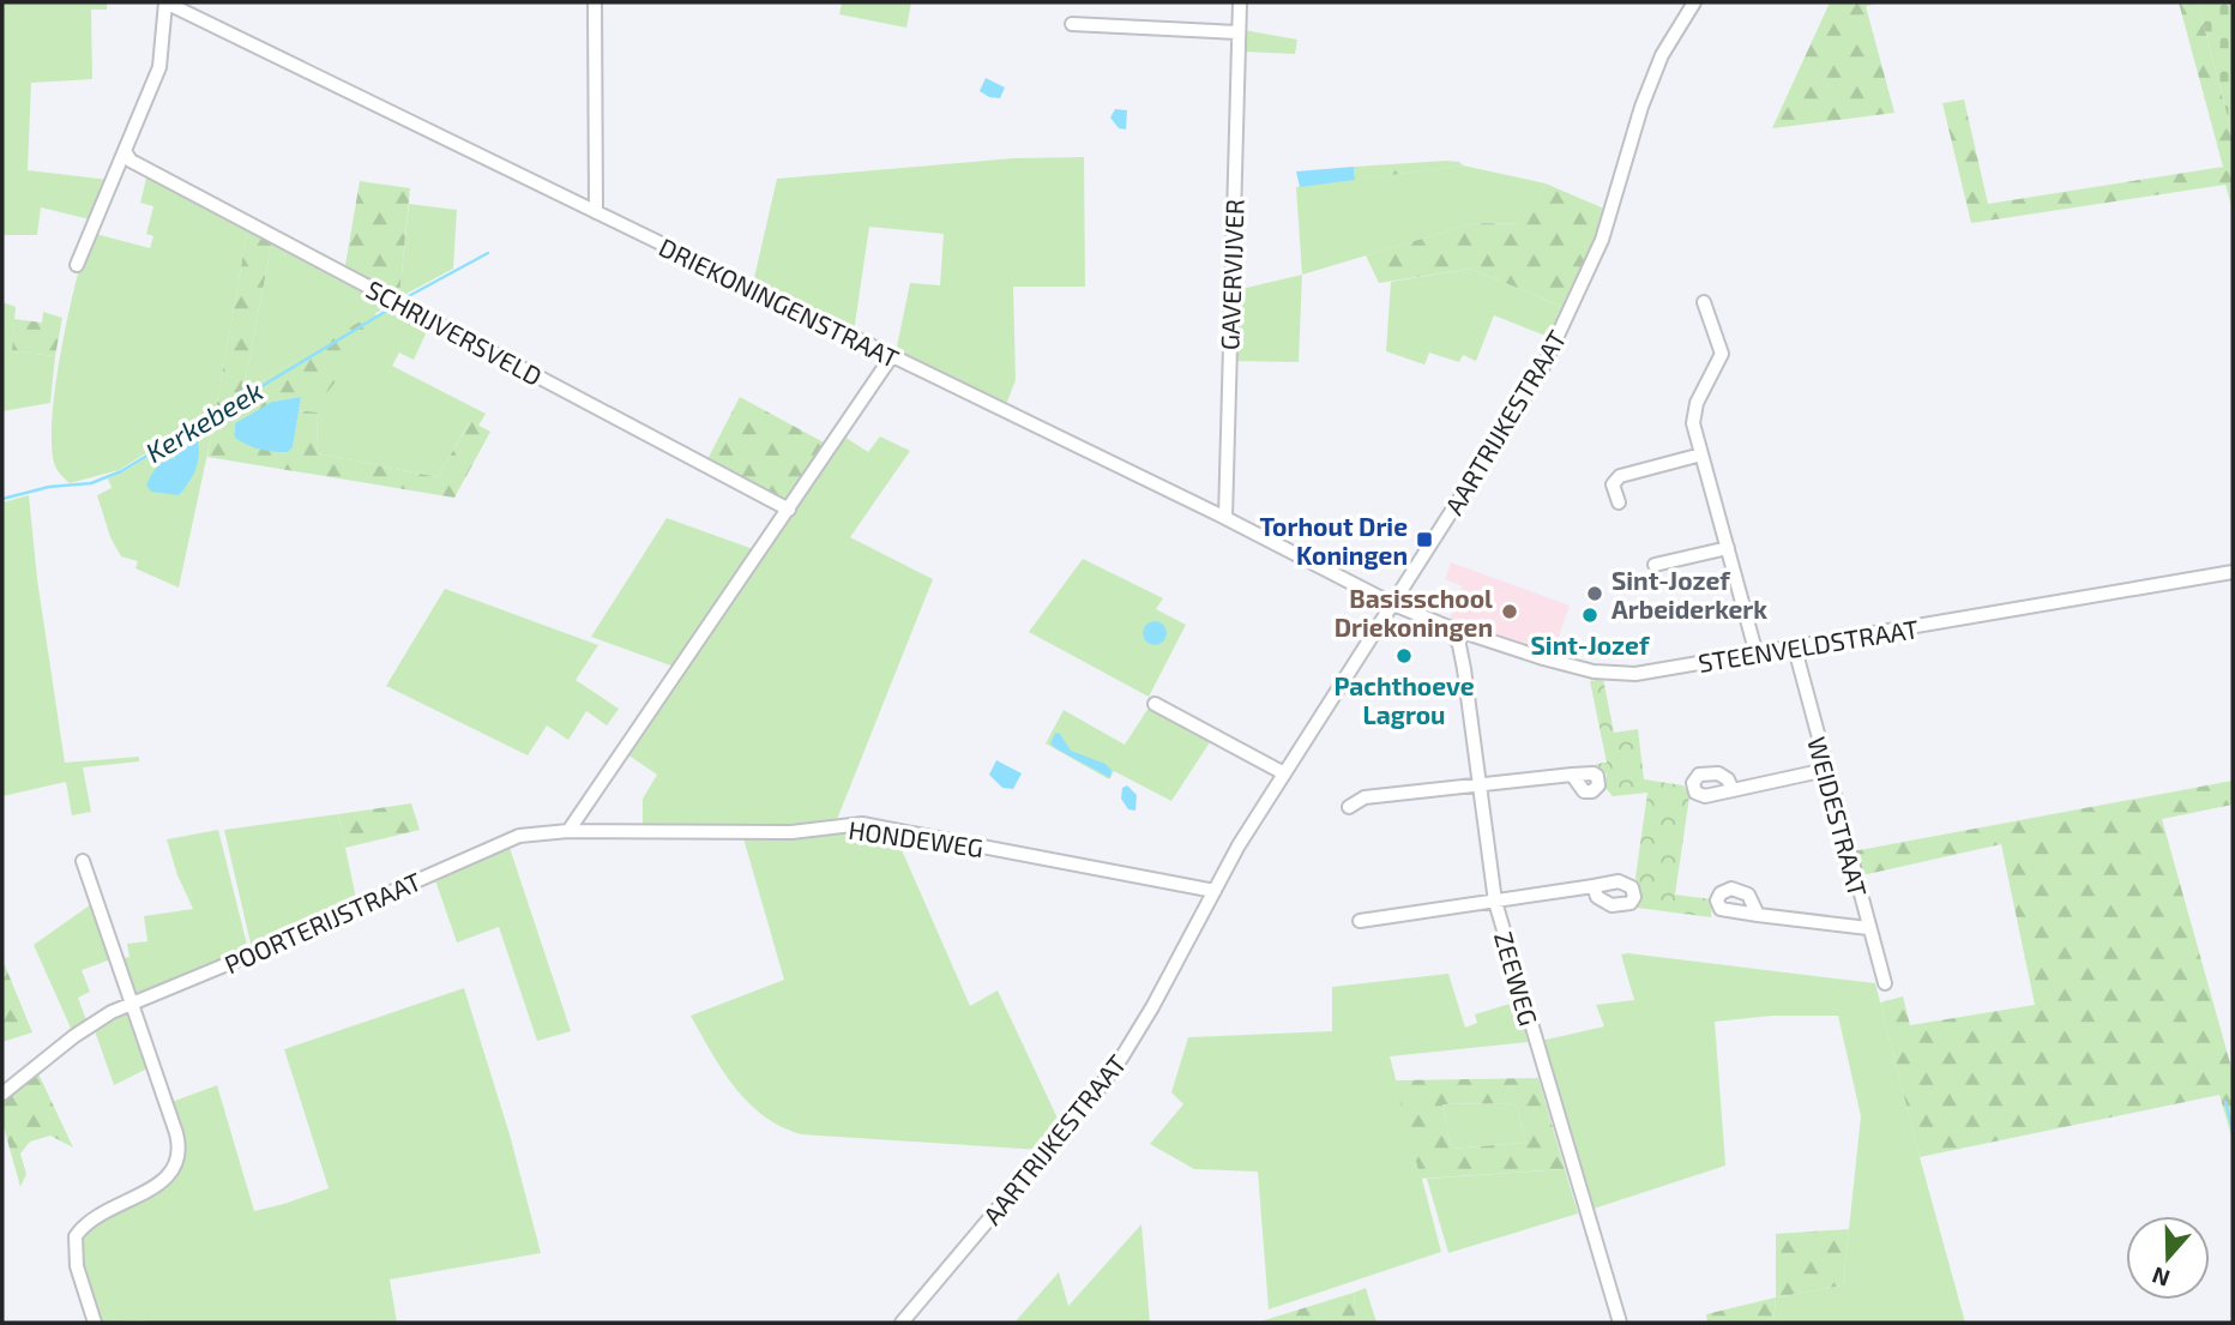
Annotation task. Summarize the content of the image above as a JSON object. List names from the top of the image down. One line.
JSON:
{"streets":{"street":["GAVERVIJVER","DRIEKONINGENSTRAAT","SCHRIJVERSVELD","AARTRIJKESTRAAT","STEENVELDSTRAAT","WEIDESTRAAT","HONDEWEG","POORTERIJSTRAAT","ZEEWEG"]},"crossings":[["GAVERVIJVER","DRIEKONINGENSTRAAT"],["DRIEKONINGENSTRAAT","SCHRIJVERSVELD"],["DRIEKONINGENSTRAAT","AARTRIJKESTRAAT"],["DRIEKONINGENSTRAAT","STEENVELDSTRAAT"],["AARTRIJKESTRAAT","STEENVELDSTRAAT"],["AARTRIJKESTRAAT","HONDEWEG"],["STEENVELDSTRAAT","WEIDESTRAAT"],["STEENVELDSTRAAT","ZEEWEG"],["HONDEWEG","POORTERIJSTRAAT"]],"water":["Kerkebeek"],"places":{"transit":["Torhout Drie Koningen"],"other":["Sint-Jozef Arbeiderkerk","Basisschool Driekoningen","Sint-Jozef","Pachthoeve Lagrou"]},"north":"bottom"}
